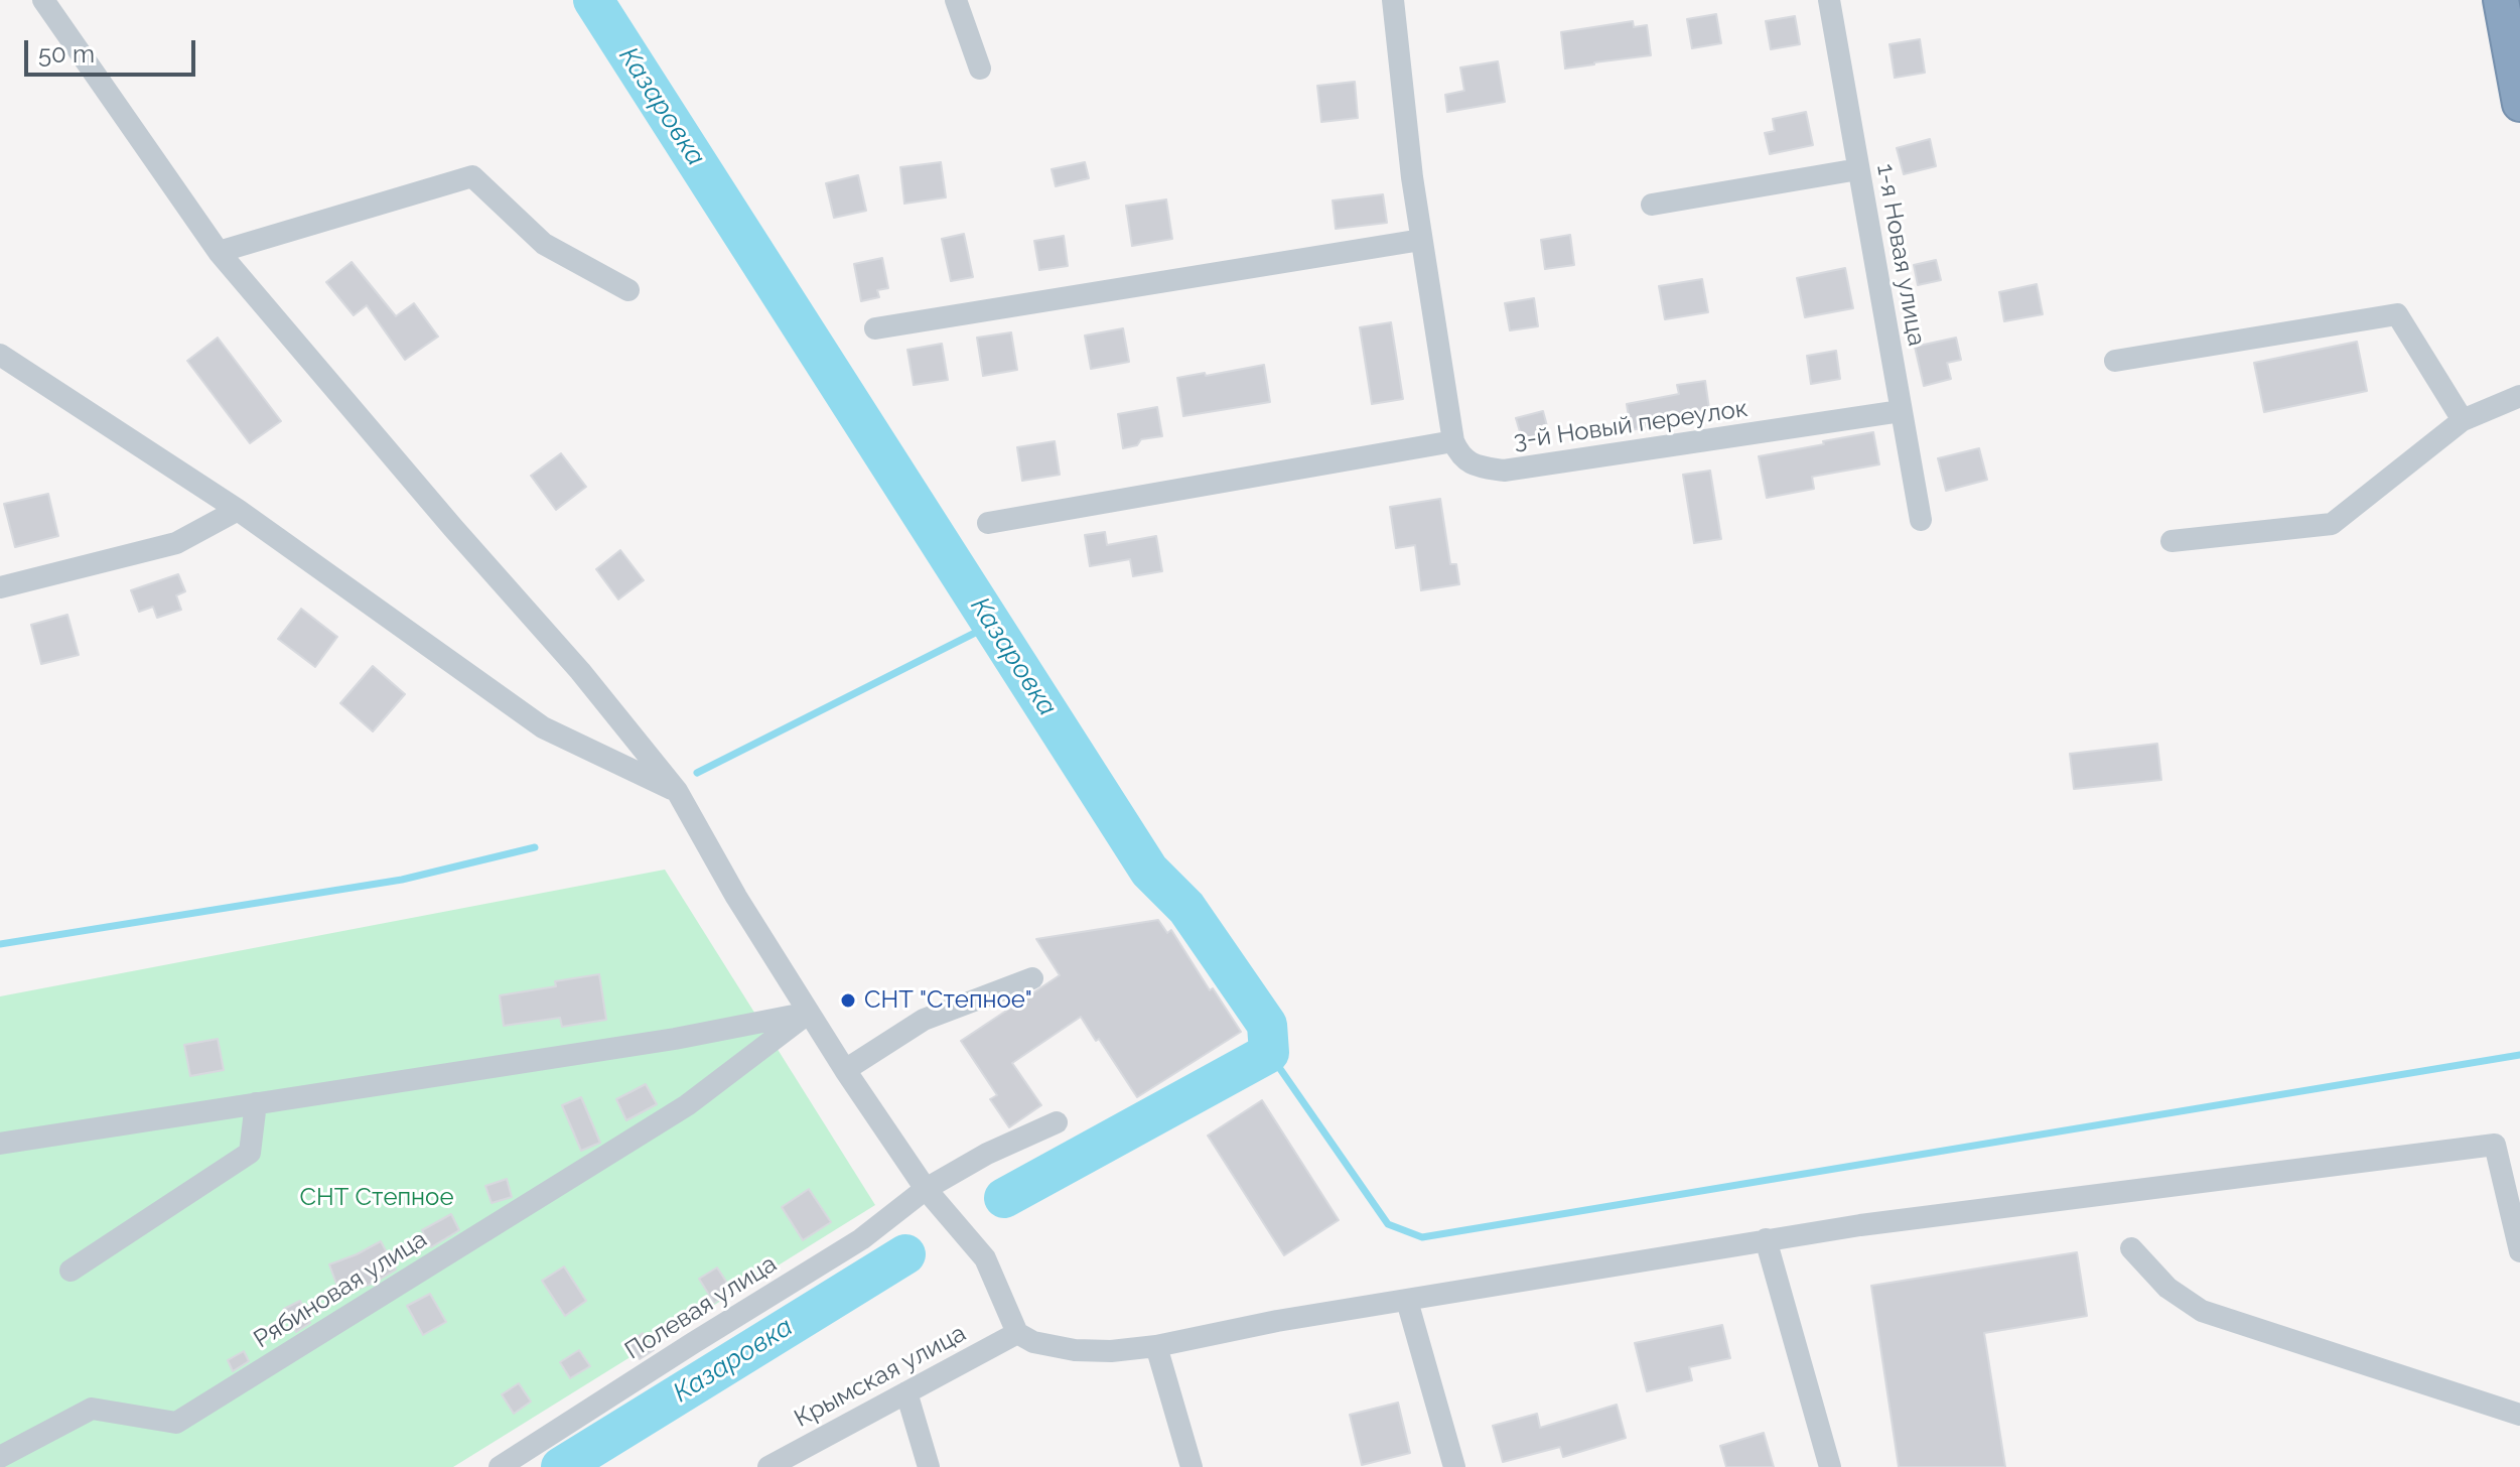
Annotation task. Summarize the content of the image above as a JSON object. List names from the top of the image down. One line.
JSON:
{"streets":{"street":["1-я Новая улица","3-й Новый переулок","Рябиновая улица","Полевая улица","Крымская улица"]},"crossings":[["1-я Новая улица","3-й Новый переулок"]],"water":["Казаровка"],"parks":["СНТ Степное"],"places":["СНТ \"Степное\""],"scale_bar":"50 m"}
